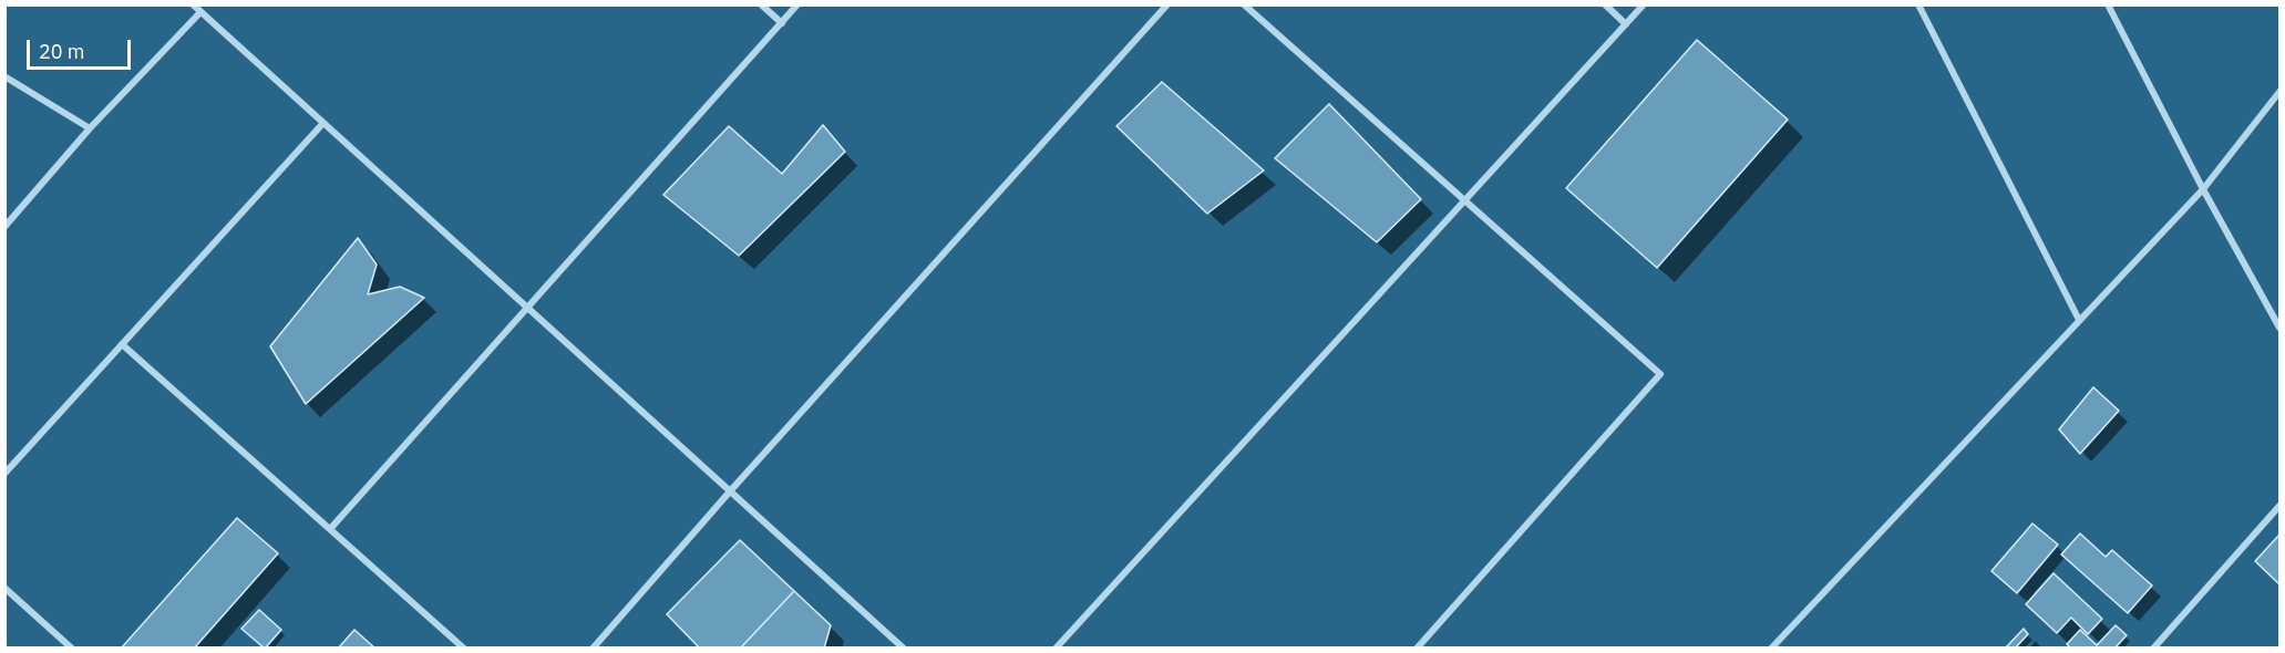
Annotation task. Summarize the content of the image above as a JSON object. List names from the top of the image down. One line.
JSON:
{"scale_bar":"20 m"}
